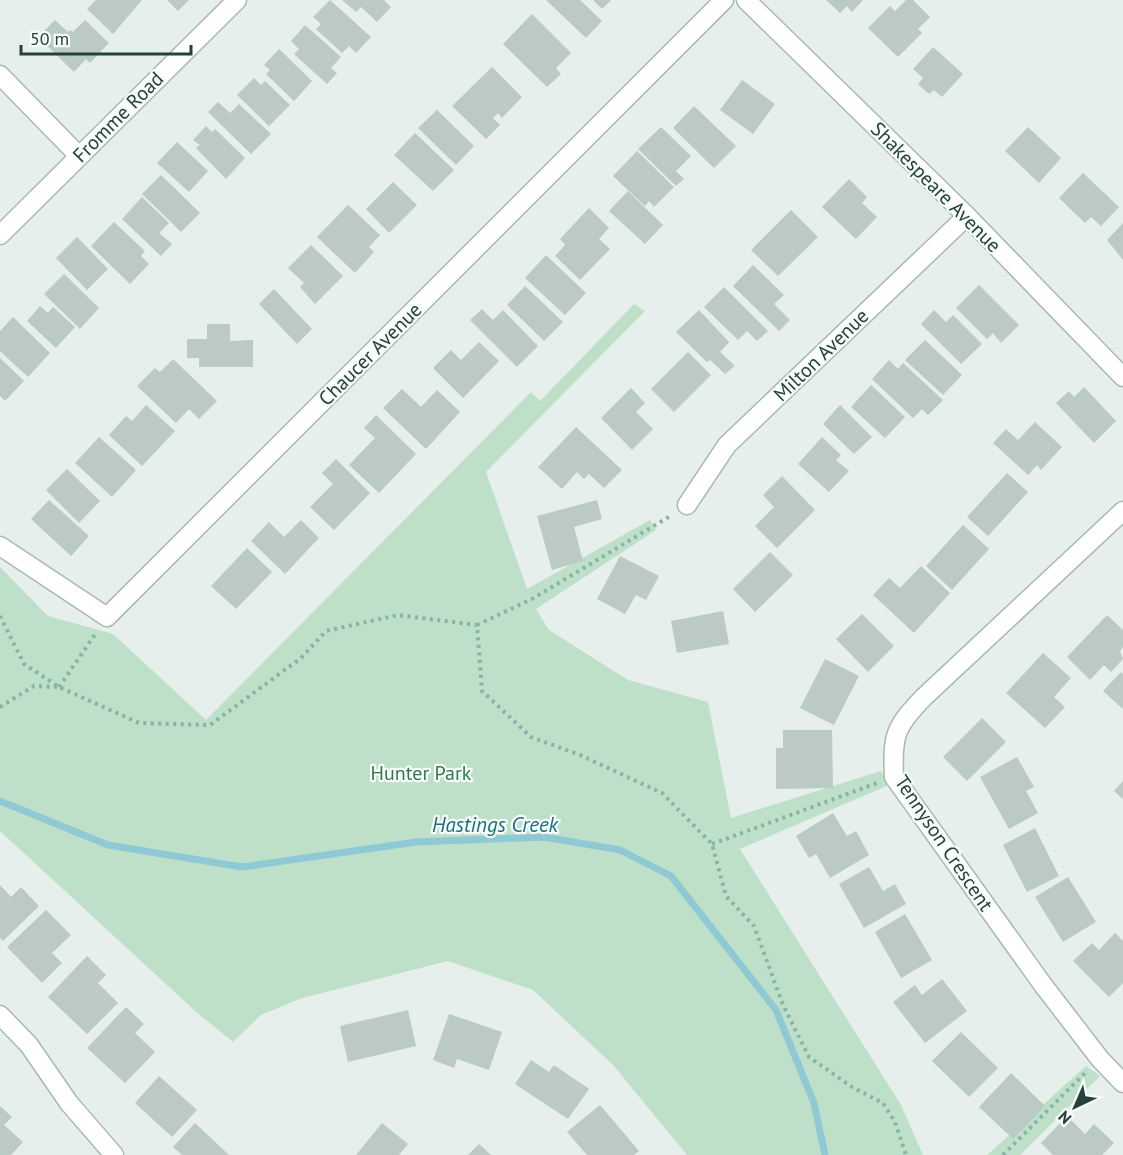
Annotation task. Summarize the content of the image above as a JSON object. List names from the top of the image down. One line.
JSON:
{"streets":{"street":["Fromme Road","Shakespeare Avenue","Chaucer Avenue","Milton Avenue","Tennyson Crescent"]},"crossings":[["Shakespeare Avenue","Milton Avenue"]],"water":["Hastings Creek"],"parks":["Hunter Park"],"scale_bar":"50 m","north":"bottom left"}
